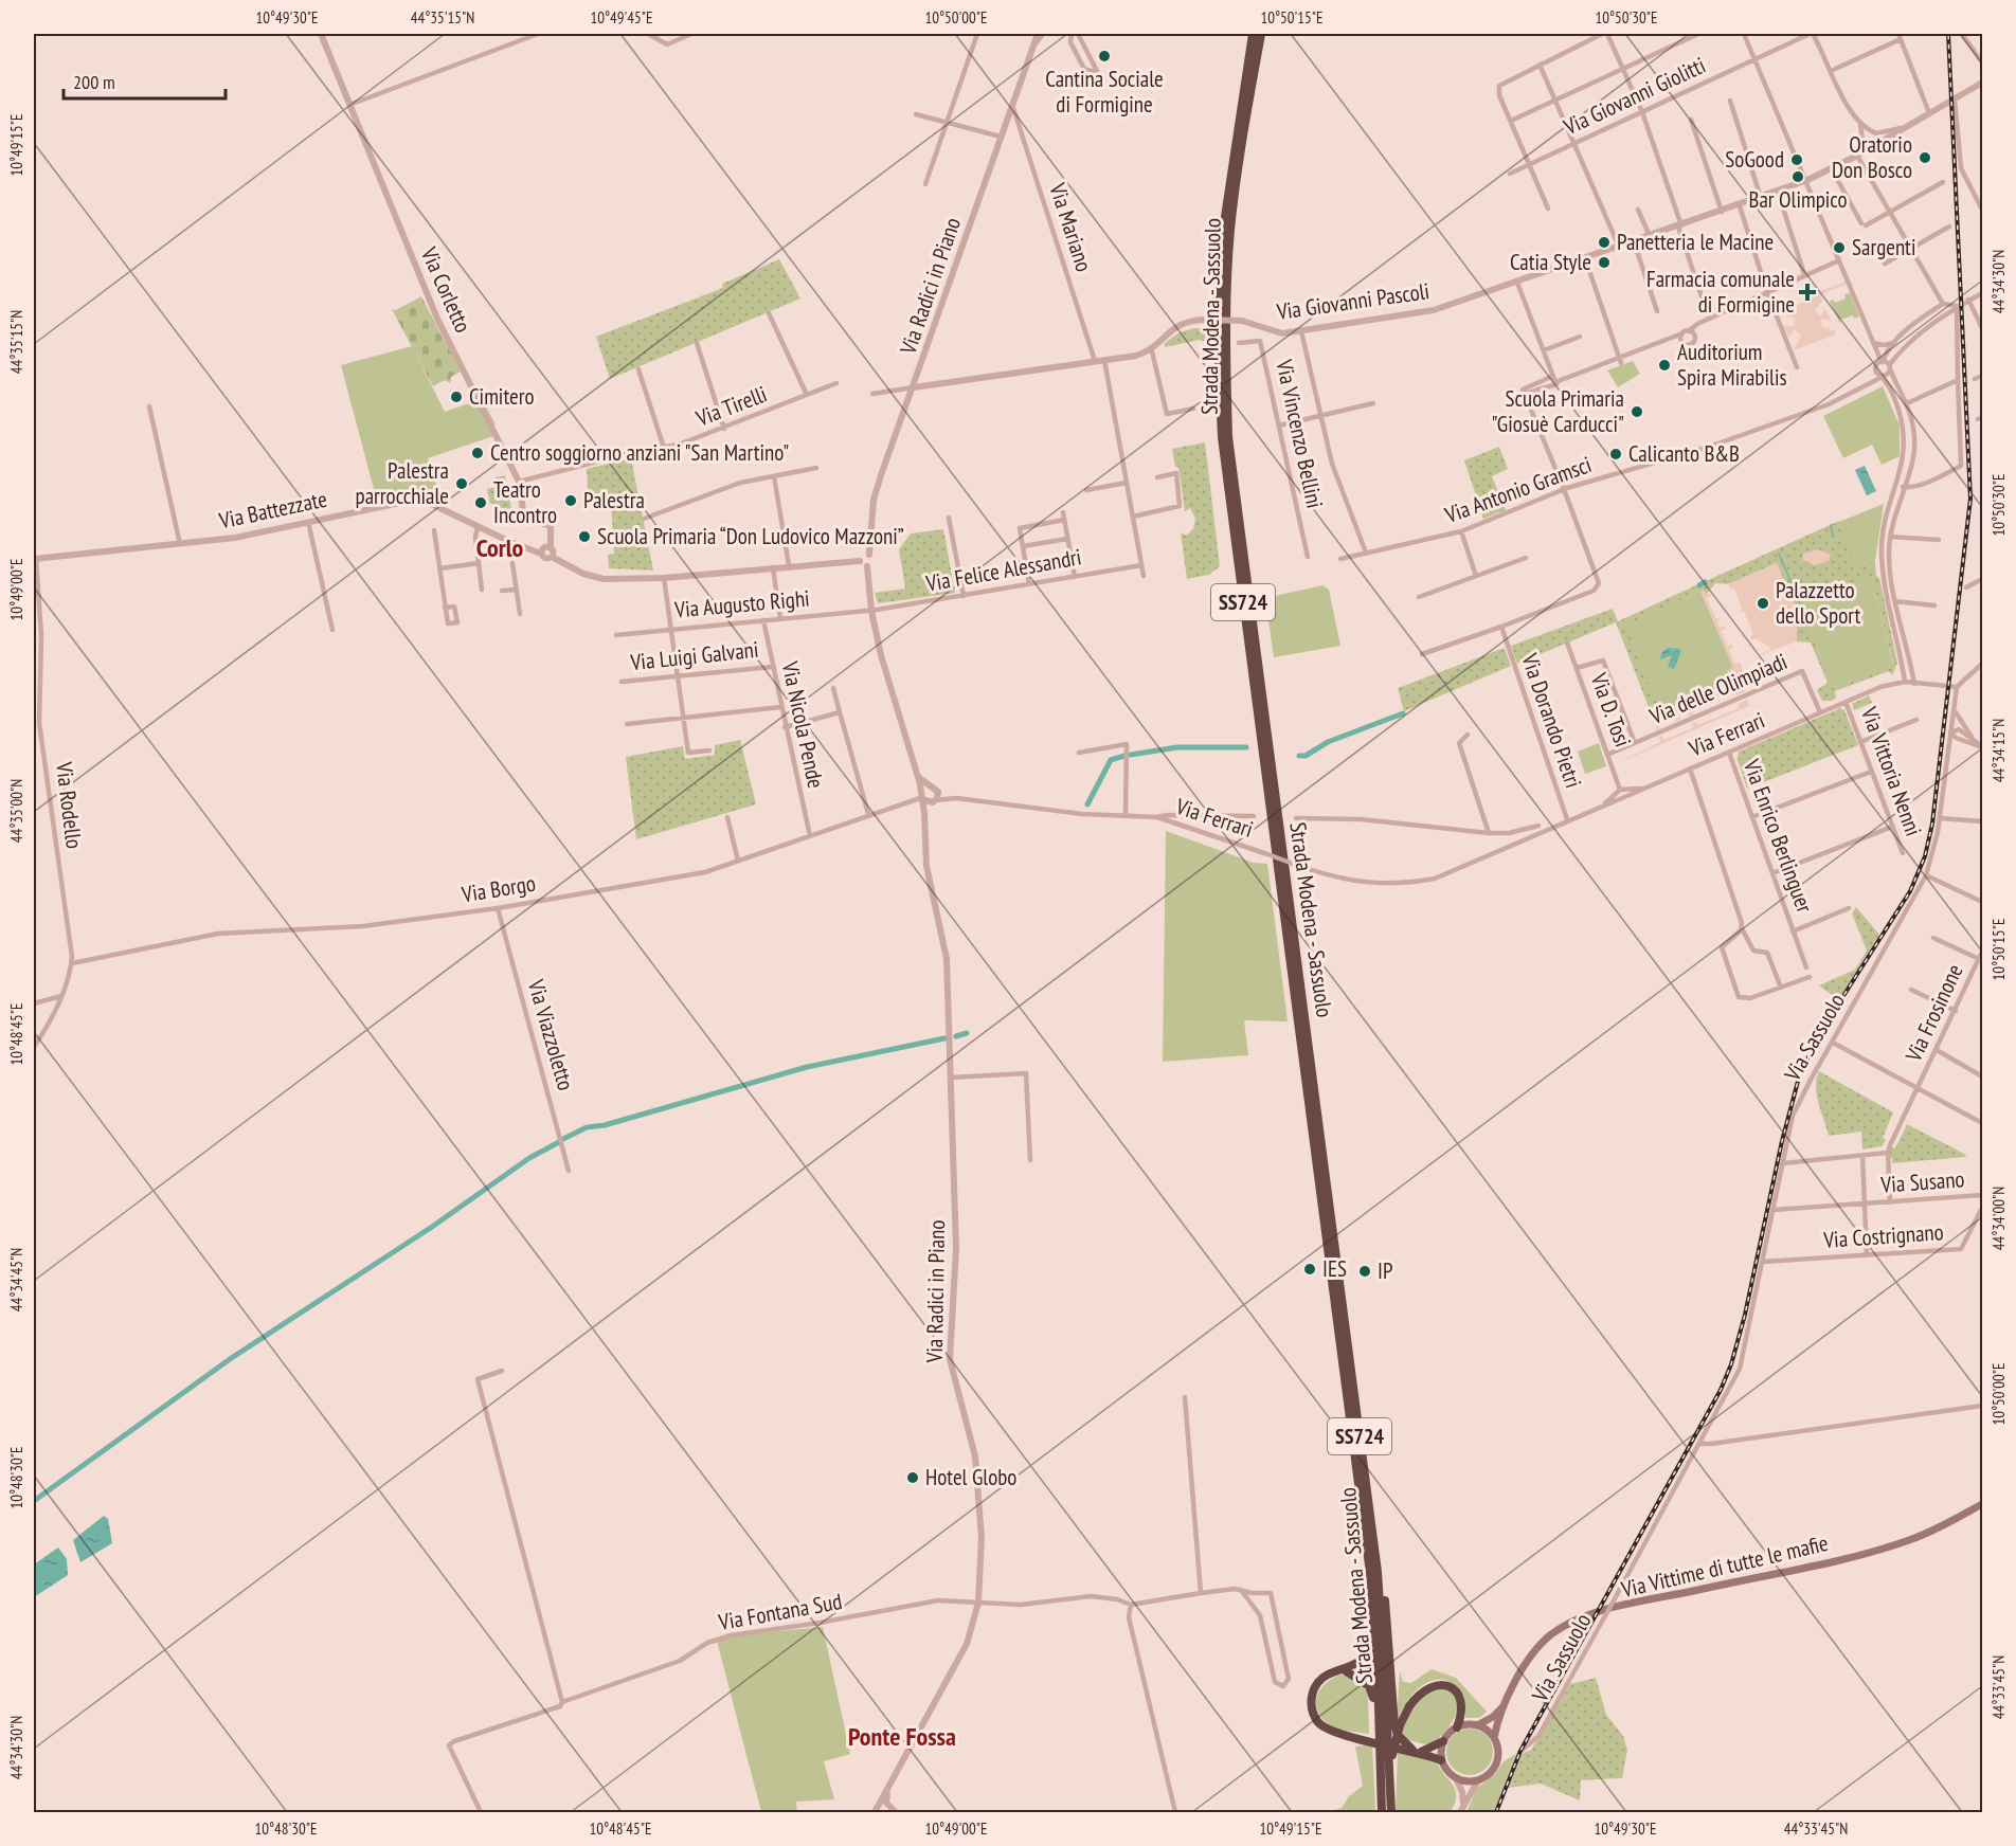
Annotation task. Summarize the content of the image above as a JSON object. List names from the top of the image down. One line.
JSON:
{"streets":{"highway":["Strada Modena - Sassuolo","SS724"],"main road":["Via Vittime di tutte le mafie"],"street":["Via Giovanni Giolitti","Via Mariano","Via Radici in Piano","Via Corletto","Via Giovanni Pascoli","Via Tirelli","Via Vincenzo Bellini","Via Antonio Gramsci","Via Battezzate","Via Felice Alessandri","Via Augusto Righi","Via Luigi Galvani","Via delle Olimpiadi","Via D. Tosi","Via Dorando Pietri","Via Nicola Pende","Via Ferrari","Via Vittoria Nenni","Via Rodello","Via Enrico Berlinguer","Via Borgo","Via Frosinone","Via Viazzoletto","Via Sassuolo","Via Susano","Via Costrignano","Via Fontana Sud"]},"crossings":[["Via Mariano","Via Radici in Piano"],["Via Mariano","Via Giovanni Pascoli"],["Via Radici in Piano","Via Giovanni Pascoli"],["Via Radici in Piano","Via Felice Alessandri"],["Via Radici in Piano","Via Augusto Righi"],["Via Radici in Piano","Via Ferrari"],["Via Radici in Piano","Via Borgo"],["Via Radici in Piano","Via Fontana Sud"],["Via Corletto","Via Tirelli"],["Via Corletto","Via Battezzate"],["Via Battezzate","Via Rodello"],["Via Felice Alessandri","Via Augusto Righi"],["Via Augusto Righi","Via Nicola Pende"],["Via Luigi Galvani","Via Nicola Pende"],["Via delle Olimpiadi","Via D. Tosi"],["Via delle Olimpiadi","Via Ferrari"],["Via Dorando Pietri","Via Ferrari"],["Via Nicola Pende","Via Borgo"],["Via Ferrari","Via Vittoria Nenni"],["Via Ferrari","Via Enrico Berlinguer"],["Via Ferrari","Via Sassuolo"],["Via Rodello","Via Borgo"],["Via Borgo","Via Viazzoletto"],["Via Sassuolo","Via Susano"],["Via Sassuolo","Via Costrignano"]],"districts":["Corlo","Ponte Fossa"],"places":{"other":["Cantina Sociale di Formigine","Oratorio Don Bosco","SoGood","Bar Olimpico","Panetteria le Macine","Sargenti","Catia Style","Auditorium Spira Mirabilis","Cimitero","Scuola Primaria \"Giosuè Carducci\"","Centro soggiorno anziani \"San Martino\"","Calicanto B&B","Palestra parrocchiale","Palestra","Teatro Incontro","Scuola Primaria “Don Ludovico Mazzoni”","Palazzetto dello Sport","IES","IP","Hotel Globo"],"health":["Farmacia comunale di Formigine"]},"scale_bar":"200 m","coordinates":["10°49'30\"E","44°35'15\"N","10°49'45\"E","10°50'00\"E","10°50'15\"E","10°50'30\"E","10°49'15\"E","44°34'30\"N","10°49'00\"E","44°34'15\"N","44°35'00\"N","10°48'45\"E","44°34'00\"N","44°34'45\"N","10°48'30\"E","44°33'45\"N"]}
